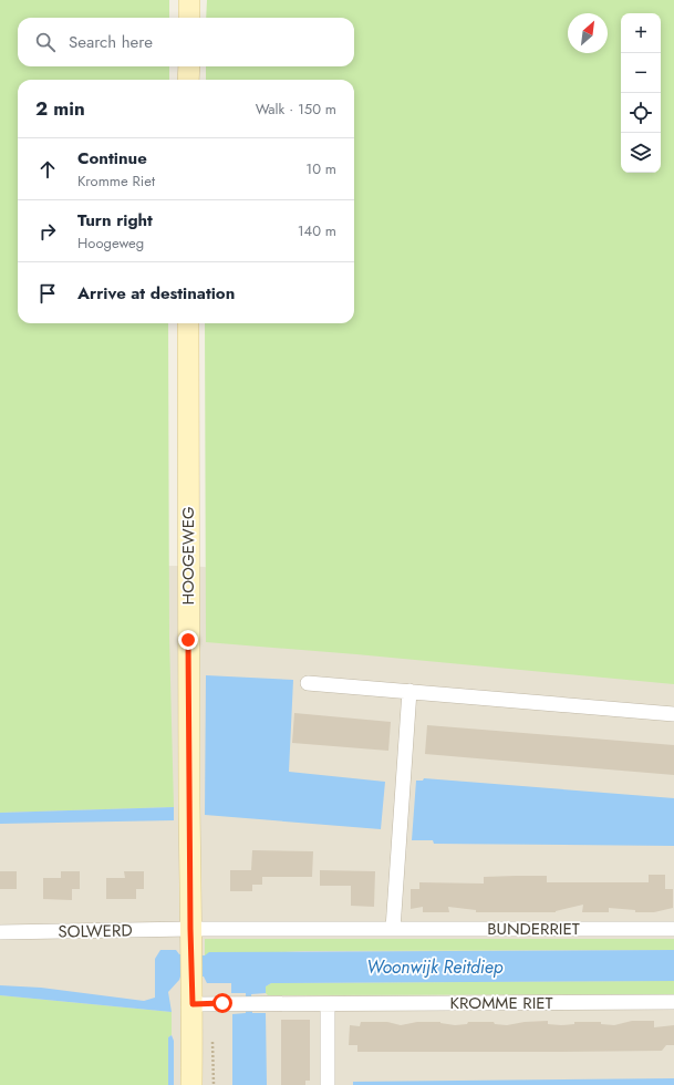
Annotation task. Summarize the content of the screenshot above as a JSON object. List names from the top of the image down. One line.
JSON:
{"streets":{"street":["HOOGEWEG","BUNDERRIET","SOLWERD","KROMME RIET"]},"crossings":[["HOOGEWEG","BUNDERRIET"],["HOOGEWEG","SOLWERD"],["HOOGEWEG","KROMME RIET"],["BUNDERRIET","SOLWERD"]],"water":["Woonwijk Reitdiep"],"north":"top right","page":{"map_buttons":["+","−"],"search":"Search here","heading":["2 min","Walk · 150 m"],"list":[["Continue","Kromme Riet","10 m"],["Turn right","Hoogeweg","140 m"],"Arrive at destination"]}}
